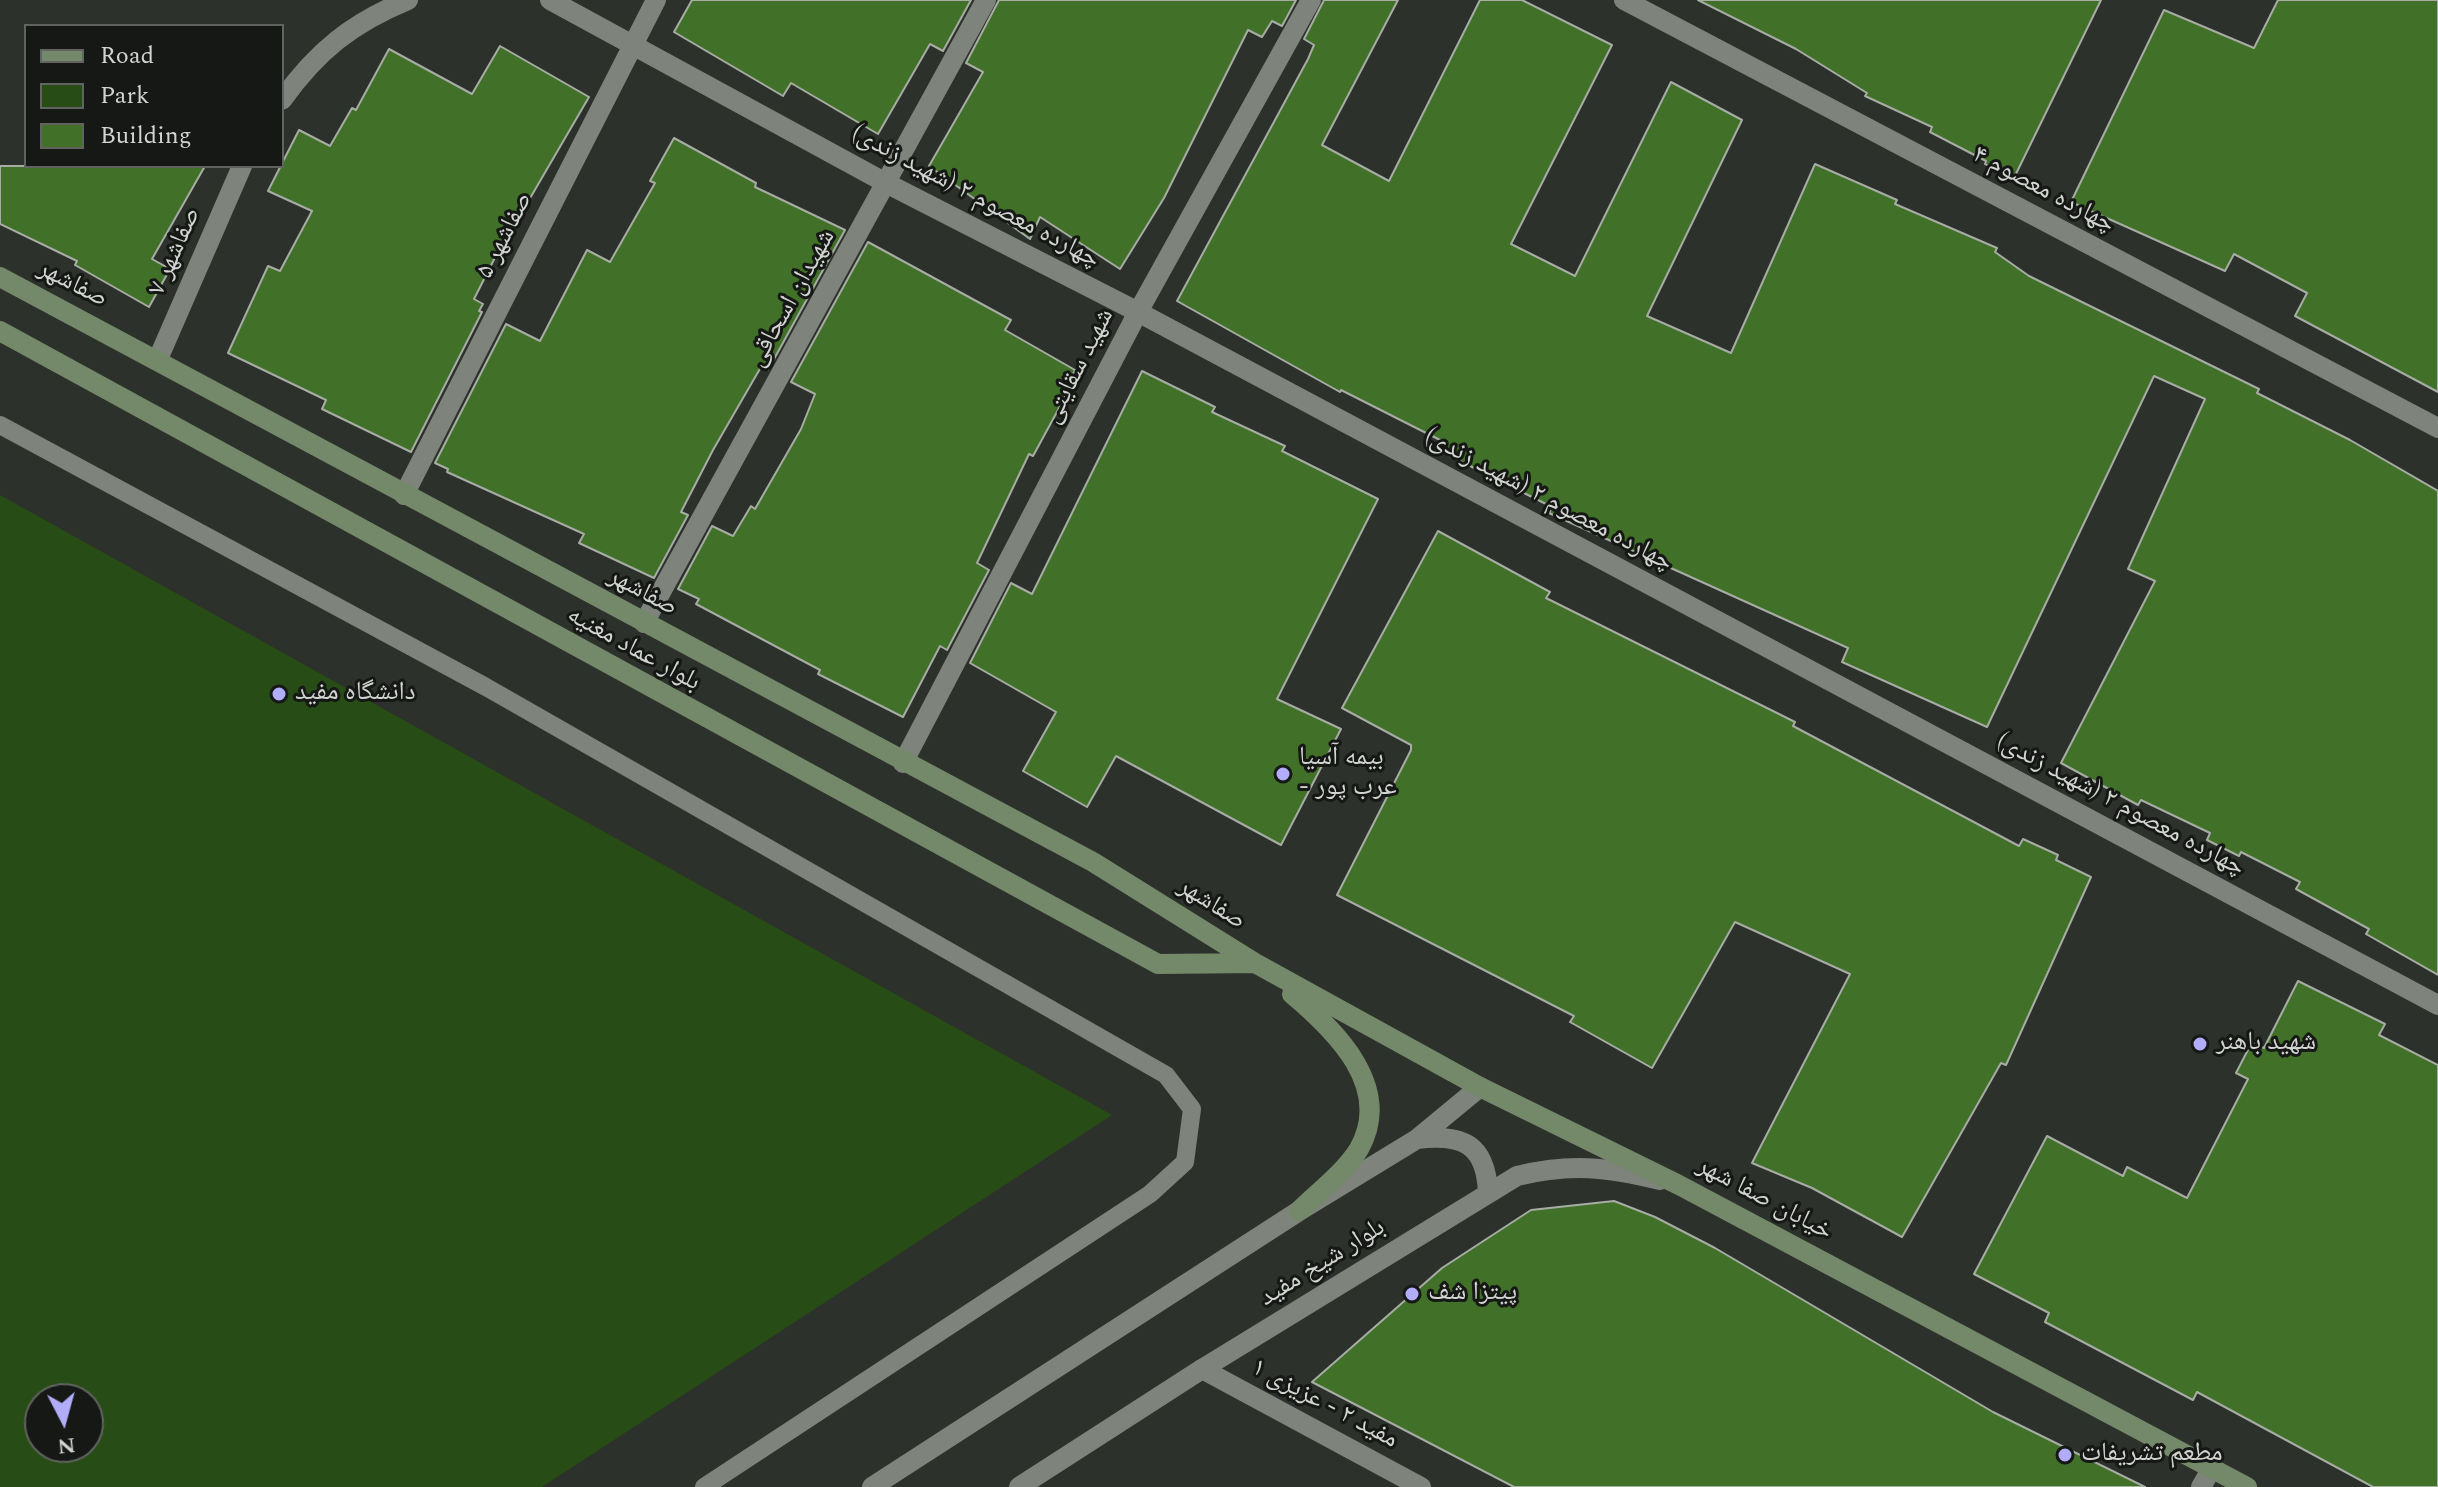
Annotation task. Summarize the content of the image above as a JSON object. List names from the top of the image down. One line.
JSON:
{"streets":{"main road":["صفاشهر","بلوار عماد مغنیه","خیابان صفا شهر"],"street":["چهارده معصوم ۴","چهارده معصوم ۲ (شهید زندی)","صفاشهر ۵","صفاشهر ۷","شهیدان اسحاقی","شهید سقایتی","بلوار شیخ مفید","مفید ۲ - عزیزی ۱"]},"crossings":[["چهارده معصوم ۲ (شهید زندی)","صفاشهر ۵"],["چهارده معصوم ۲ (شهید زندی)","شهیدان اسحاقی"],["چهارده معصوم ۲ (شهید زندی)","شهید سقایتی"],["صفاشهر ۵","صفاشهر"],["صفاشهر ۷","صفاشهر"],["صفاشهر","شهیدان اسحاقی"],["صفاشهر","شهید سقایتی"],["صفاشهر","بلوار عماد مغنیه"],["صفاشهر","خیابان صفا شهر"],["بلوار عماد مغنیه","خیابان صفا شهر"],["خیابان صفا شهر","بلوار شیخ مفید"],["بلوار شیخ مفید","مفید ۲ - عزیزی ۱"]],"places":["دانشگاه مفید","بیمه آسیا - عرب پور","شهید باهنر","پیتزا شف","مطعم تشريفات"],"legend":["Road","Park","Building"],"north":"bottom"}
